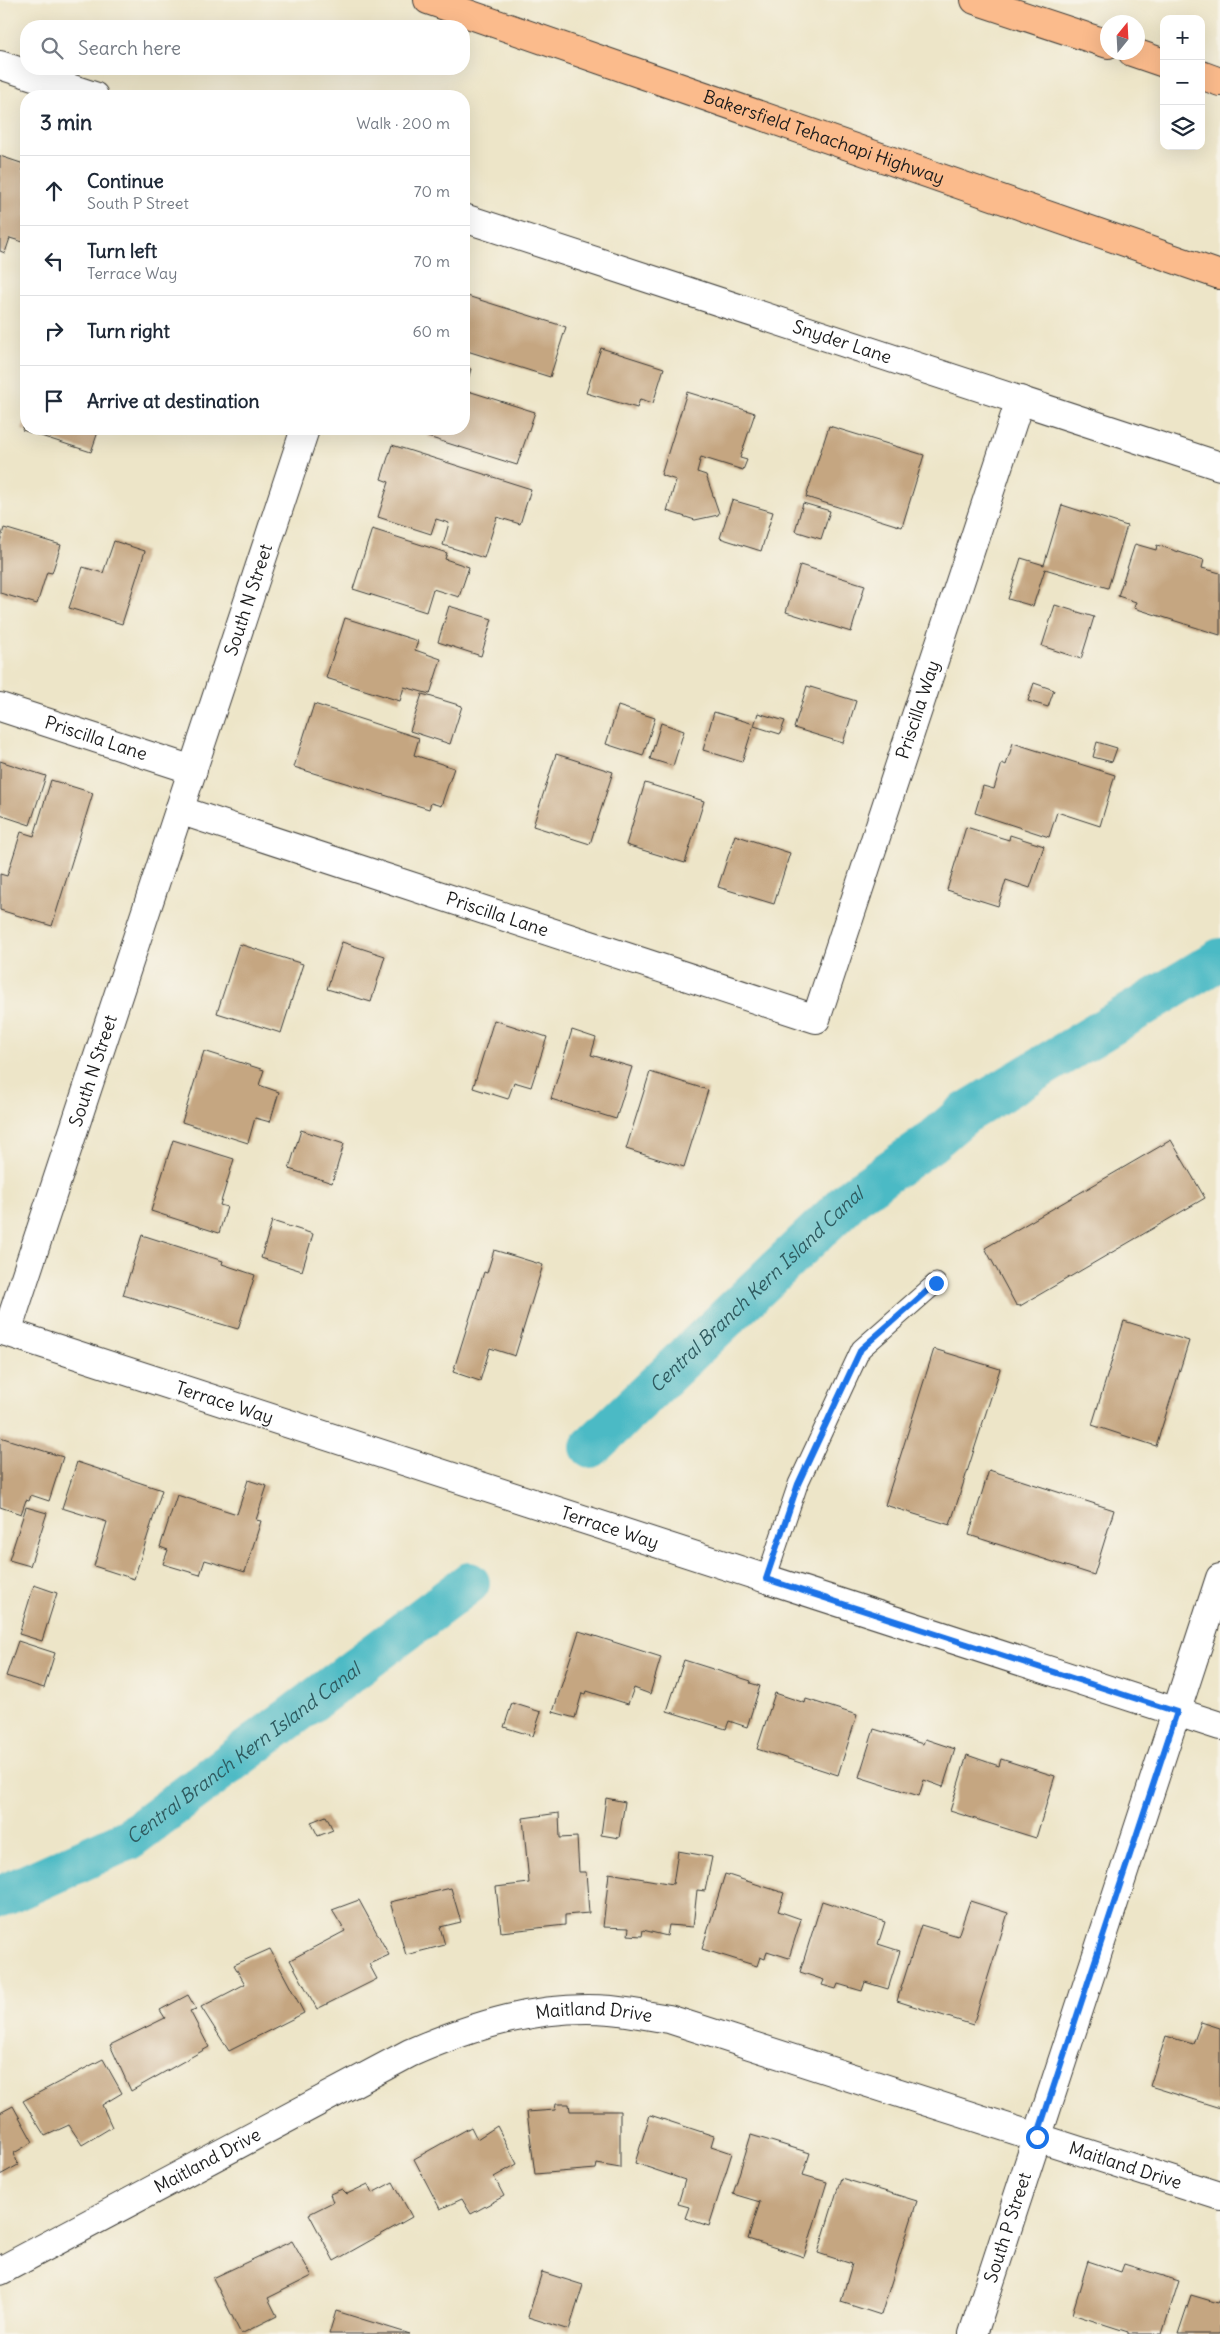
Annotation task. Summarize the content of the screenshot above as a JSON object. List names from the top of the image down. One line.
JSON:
{"streets":{"highway":["Bakersfield Tehachapi Highway"],"street":["Snyder Lane","South N Street","Priscilla Way","Priscilla Lane","Terrace Way","Maitland Drive","South P Street"]},"crossings":[["Snyder Lane","Priscilla Way"],["South N Street","Priscilla Lane"],["South N Street","Terrace Way"],["Priscilla Way","Priscilla Lane"],["Terrace Way","South P Street"],["Maitland Drive","South P Street"]],"water":["Central Branch Kern Island Canal"],"north":"top","page":{"map_buttons":["+","−"],"search":"Search here","heading":["3 min","Walk · 200 m"],"list":[["Continue","South P Street","70 m"],["Turn left","Terrace Way","70 m"],["Turn right","60 m"],"Arrive at destination"]}}
